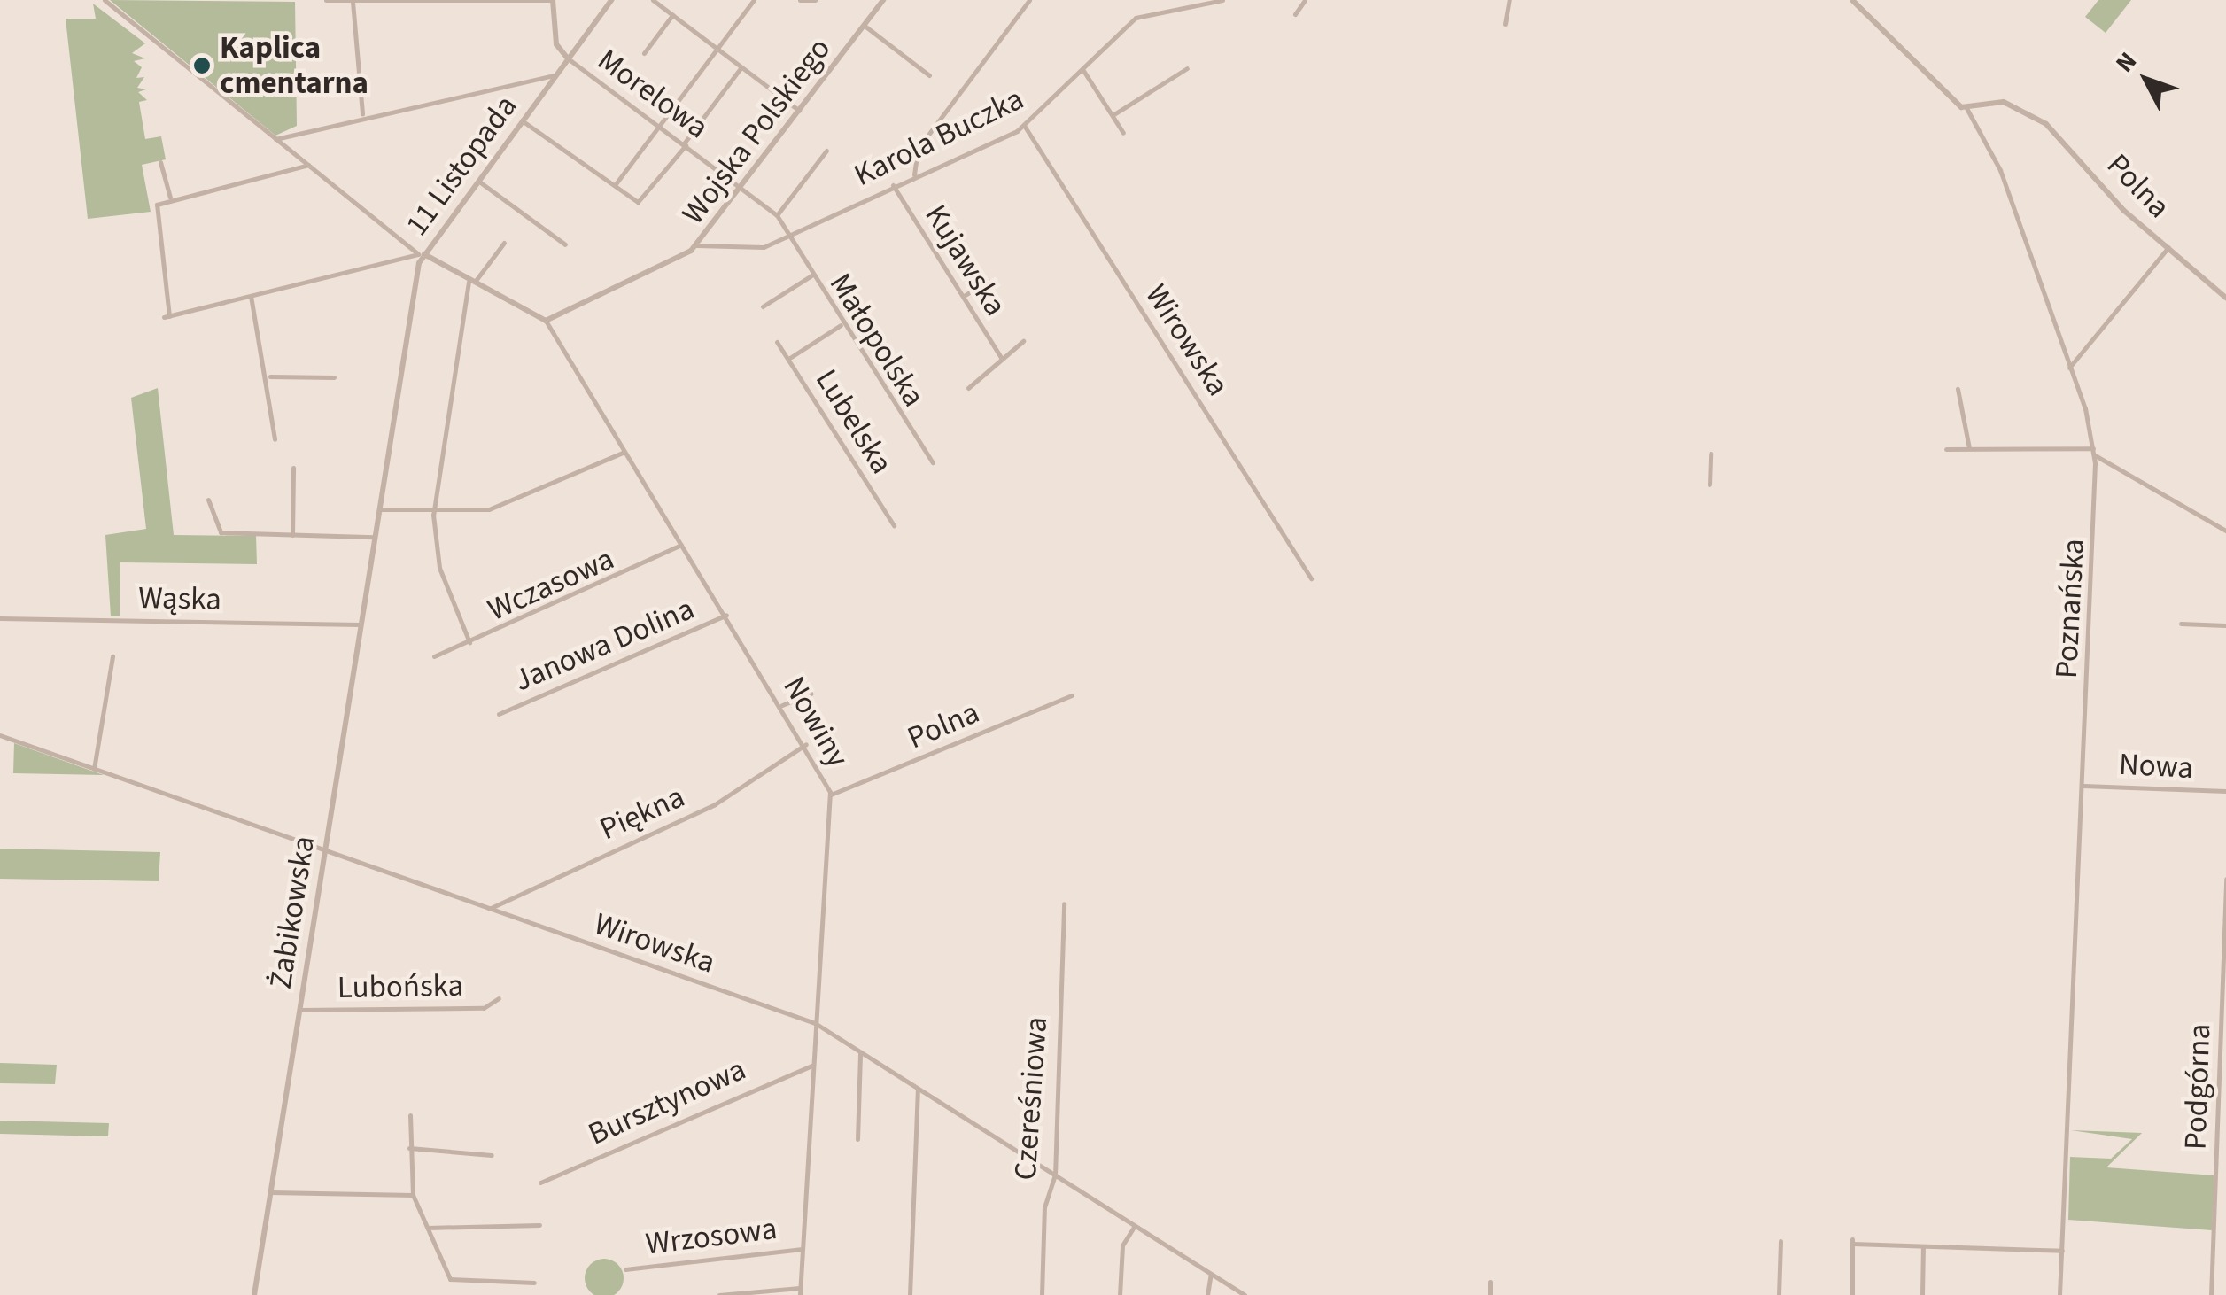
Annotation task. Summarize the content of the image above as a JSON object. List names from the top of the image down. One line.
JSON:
{"streets":{"street":["Morelowa","Wojska Polskiego","Karola Buczka","11 Listopada","Polna","Kujawska","Małopolska","Wirowska","Lubelska","Wczasowa","Wąska","Poznańska","Janowa Dolina","Nowiny","Nowa","Piękna","Żabikowska","Lubońska","Podgórna","Czereśniowa","Bursztynowa","Wrzosowa"]},"crossings":[["Morelowa","Wojska Polskiego"],["Morelowa","Karola Buczka"],["Morelowa","11 Listopada"],["Morelowa","Małopolska"],["Wojska Polskiego","Karola Buczka"],["Karola Buczka","Kujawska"],["Karola Buczka","Małopolska"],["Karola Buczka","Wirowska"],["11 Listopada","Żabikowska"],["Polna","Poznańska"],["Polna","Nowiny"],["Wirowska","Nowiny"],["Wirowska","Piękna"],["Wirowska","Żabikowska"],["Wirowska","Czereśniowa"],["Wczasowa","Nowiny"],["Wąska","Żabikowska"],["Poznańska","Nowa"],["Janowa Dolina","Nowiny"],["Nowiny","Piękna"],["Nowiny","Bursztynowa"],["Nowiny","Wrzosowa"],["Żabikowska","Lubońska"]],"places":["Kaplica cmentarna"],"north":"top left"}
